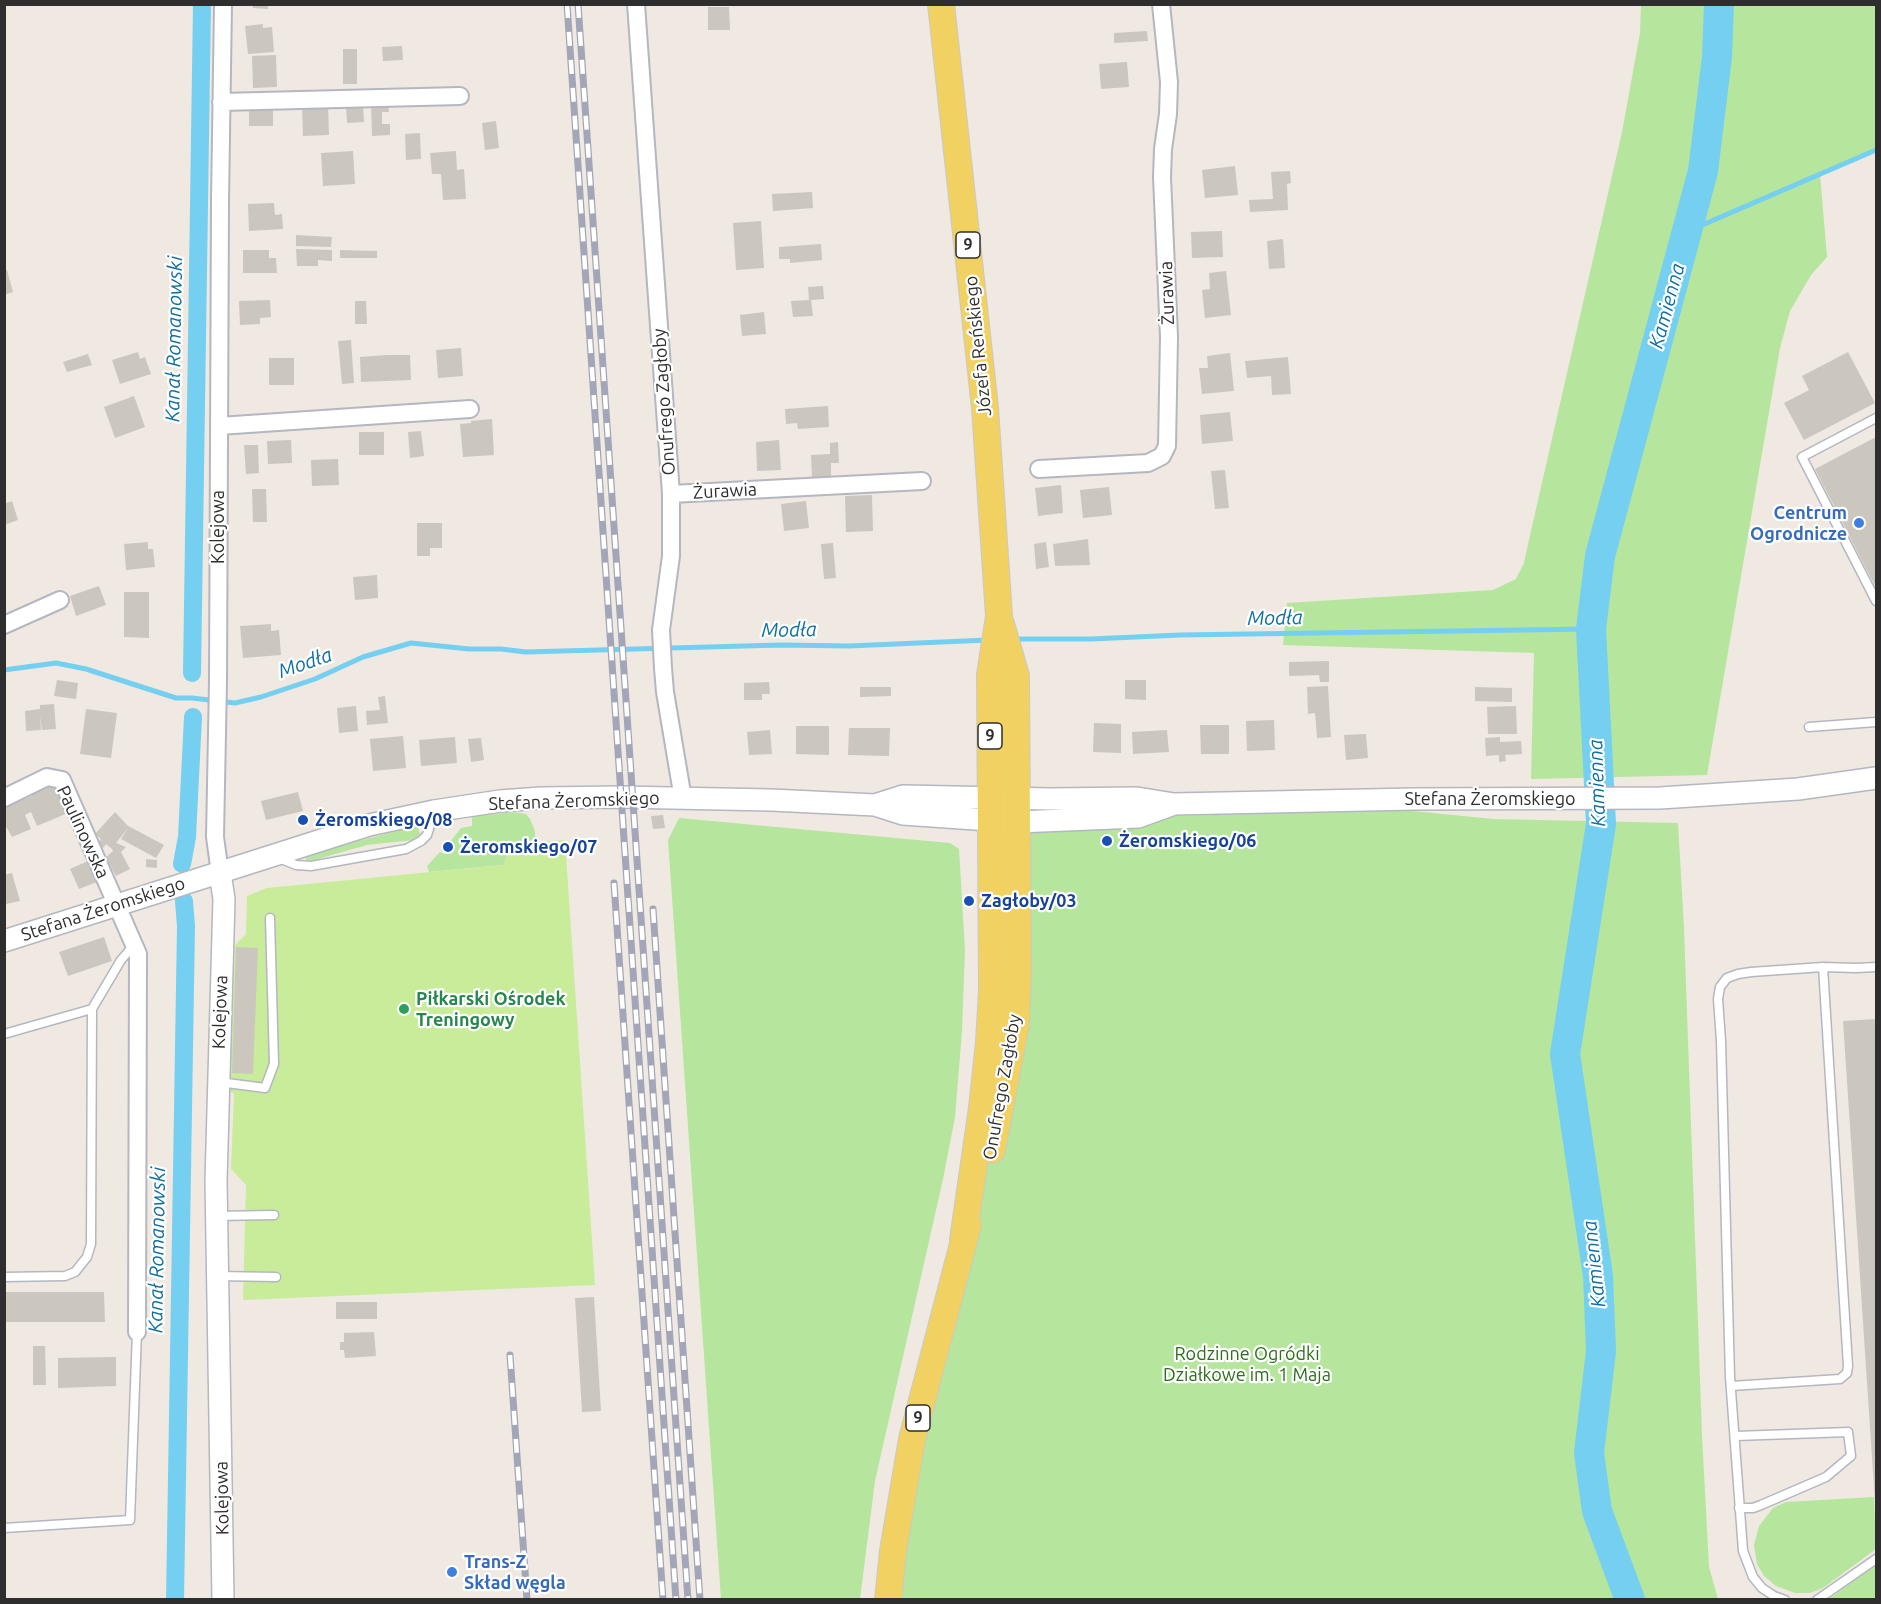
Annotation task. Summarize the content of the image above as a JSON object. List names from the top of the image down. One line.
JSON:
{"streets":{"main road":["9","Józefa Reńskiego","Onufrego Zagłoby"],"street":["Żurawia","Kolejowa","Stefana Żeromskiego","Paulinowska"]},"crossings":[["Żurawia","Onufrego Zagłoby"],["Józefa Reńskiego","Onufrego Zagłoby"],["Józefa Reńskiego","Stefana Żeromskiego"],["Onufrego Zagłoby","Stefana Żeromskiego"],["Kolejowa","Stefana Żeromskiego"],["Stefana Żeromskiego","Paulinowska"]],"water":["Kamienna","Kanał Romanowski","Modła"],"parks":["Rodzinne Ogródki Działkowe im. 1 Maja"],"places":["Centrum Ogrodnicze","Żeromskiego/08","Żeromskiego/06","Żeromskiego/07","Zagłoby/03","Piłkarski Ośrodek Treningowy","Trans-Z Skład węgla"]}
